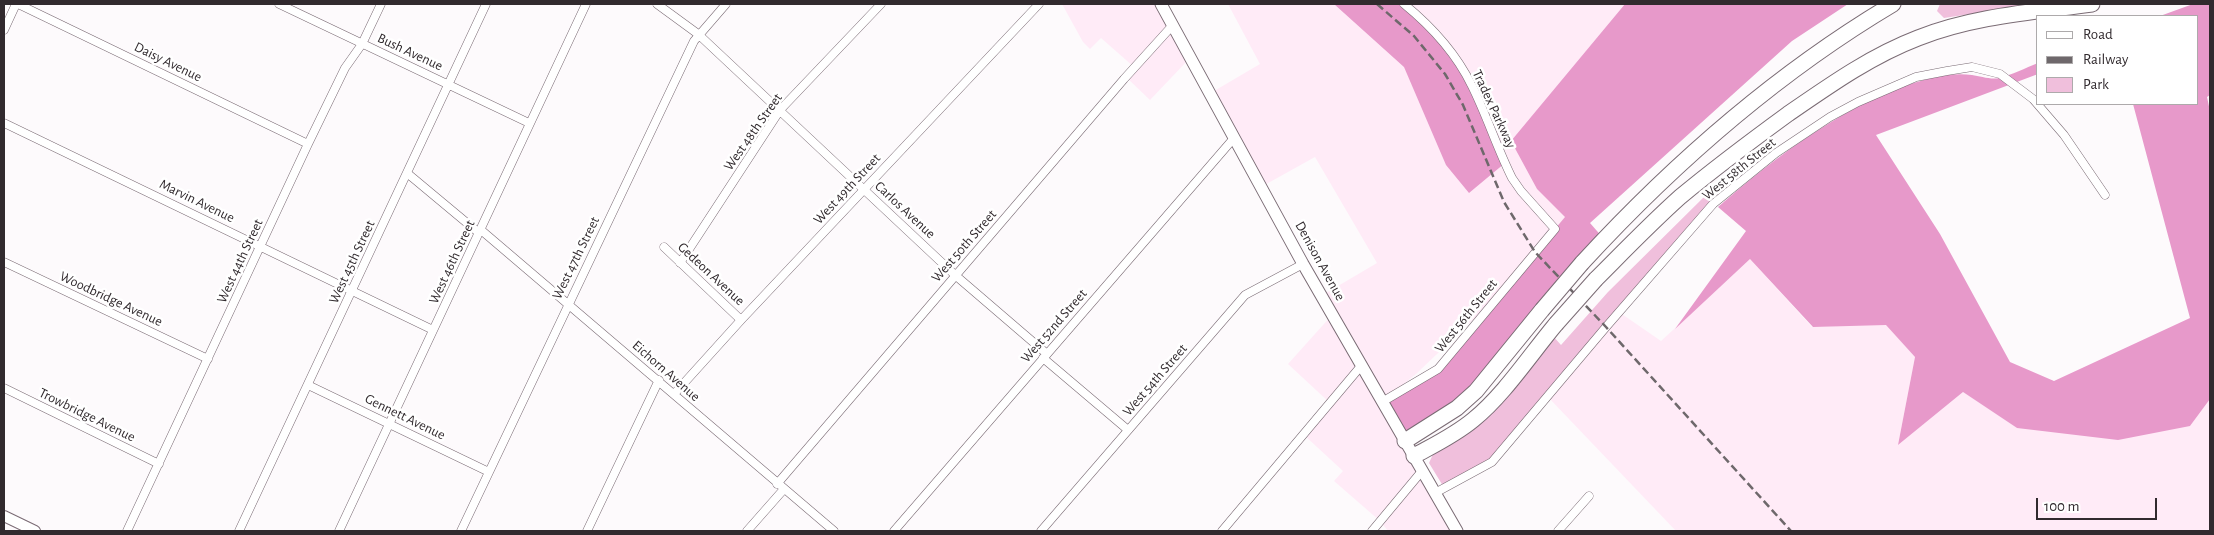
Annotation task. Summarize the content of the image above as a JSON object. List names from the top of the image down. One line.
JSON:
{"streets":{"main road":["Denison Avenue"],"street":["Bush Avenue","Daisy Avenue","Tradex Parkway","West 48th Street","West 58th Street","West 49th Street","Marvin Avenue","Carlos Avenue","West 50th Street","West 47th Street","West 44th Street","West 45th Street","West 46th Street","Gedeon Avenue","Woodbridge Avenue","West 56th Street","West 52nd Street","Eichorn Avenue","West 54th Street","Trowbridge Avenue","Gennett Avenue"]},"crossings":[["Bush Avenue","West 44th Street"],["Bush Avenue","West 45th Street"],["Bush Avenue","West 46th Street"],["Daisy Avenue","West 44th Street"],["Tradex Parkway","West 56th Street"],["West 48th Street","Carlos Avenue"],["West 48th Street","Gedeon Avenue"],["West 58th Street","Denison Avenue"],["West 49th Street","Carlos Avenue"],["West 49th Street","Gedeon Avenue"],["West 49th Street","Eichorn Avenue"],["Marvin Avenue","West 44th Street"],["Marvin Avenue","West 45th Street"],["Marvin Avenue","West 46th Street"],["Carlos Avenue","West 50th Street"],["Carlos Avenue","West 47th Street"],["Carlos Avenue","West 52nd Street"],["Carlos Avenue","West 54th Street"],["West 50th Street","Denison Avenue"],["West 50th Street","Eichorn Avenue"],["West 47th Street","Eichorn Avenue"],["West 47th Street","Gennett Avenue"],["West 44th Street","Woodbridge Avenue"],["West 44th Street","Trowbridge Avenue"],["Denison Avenue","West 56th Street"],["Denison Avenue","West 52nd Street"],["Denison Avenue","West 54th Street"],["West 45th Street","Eichorn Avenue"],["West 45th Street","Gennett Avenue"],["West 46th Street","Eichorn Avenue"],["West 46th Street","Gennett Avenue"]],"legend":["Road","Railway","Park"],"scale_bar":"100 m"}
